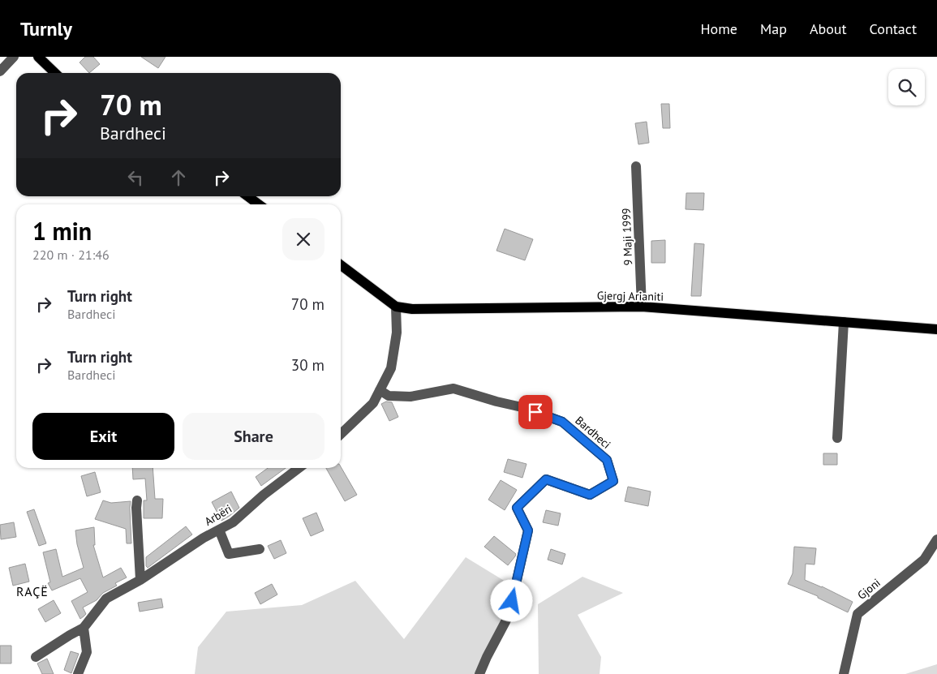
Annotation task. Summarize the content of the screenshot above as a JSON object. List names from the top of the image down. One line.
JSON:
{"streets":{"main road":["Gjergj Arianiti"],"street":["9 Maji 1999","Bardheci","Arbëri","Gjoni"]},"crossings":[["9 Maji 1999","Gjergj Arianiti"]],"districts":["RAÇË"],"page":{"header":"Turnly","nav":["Home","Map","About","Contact"],"turn":["70 m","Bardheci"],"heading":["1 min","220 m · 21:46"],"list":[{"name":"Turn right","note":"Bardheci","value":"70 m"},{"name":"Turn right","note":"Bardheci","value":"30 m"}],"buttons":["Exit","Share"]}}
